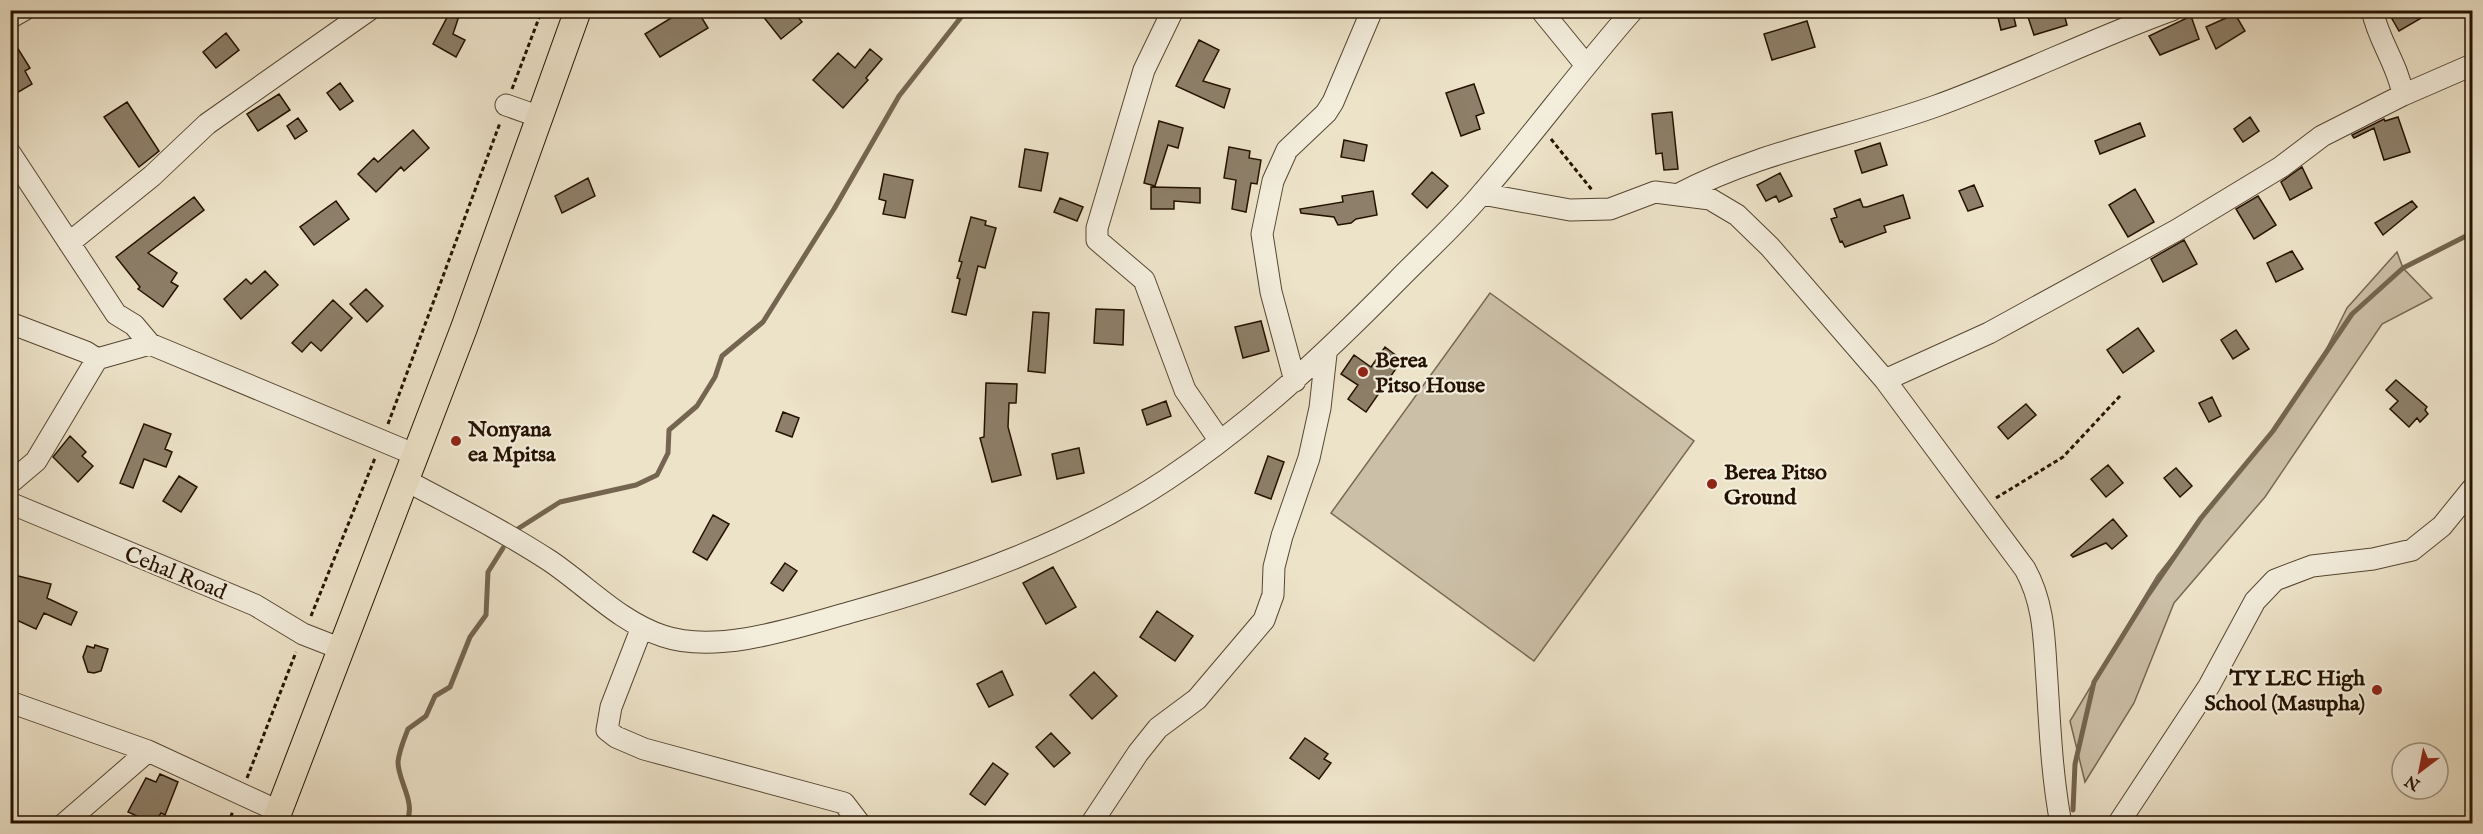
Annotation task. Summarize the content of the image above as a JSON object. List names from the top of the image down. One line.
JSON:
{"streets":{"street":["Cehal Road"]},"places":["Berea Pitso House","Nonyana ea Mpitsa","Berea Pitso Ground","TY LEC High School (Masupha)"],"north":"bottom left"}
